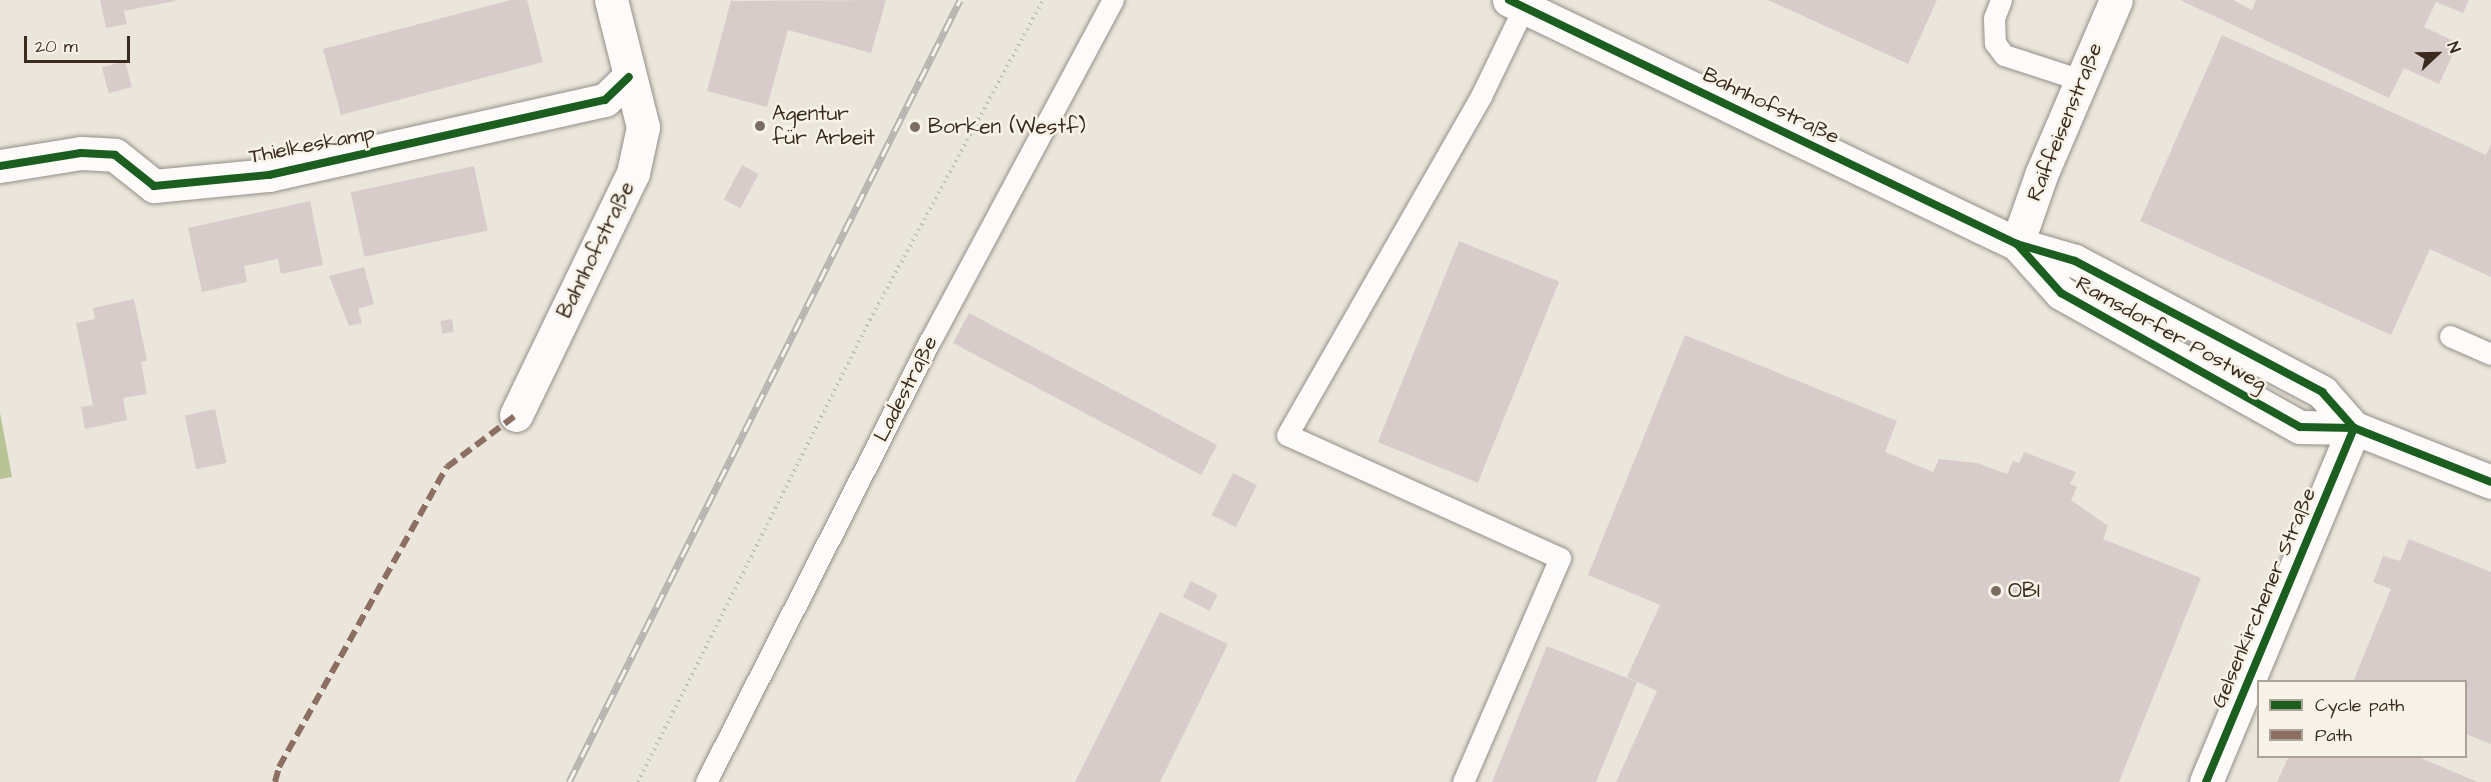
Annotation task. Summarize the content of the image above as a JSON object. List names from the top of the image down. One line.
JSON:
{"streets":{"street":["Bahnhofstraße","Raiffeisenstraße","Thielkeskamp","Ramsdorfer Postweg","Gelsenkirchener Straße"],"lane":["Ladestraße"]},"crossings":[["Bahnhofstraße","Raiffeisenstraße"],["Bahnhofstraße","Thielkeskamp"],["Bahnhofstraße","Ramsdorfer Postweg"],["Raiffeisenstraße","Ramsdorfer Postweg"],["Ramsdorfer Postweg","Gelsenkirchener Straße"]],"places":["Agentur für Arbeit","Borken (Westf)","OBI"],"legend":["Cycle path","Path"],"scale_bar":"20 m","north":"right"}
